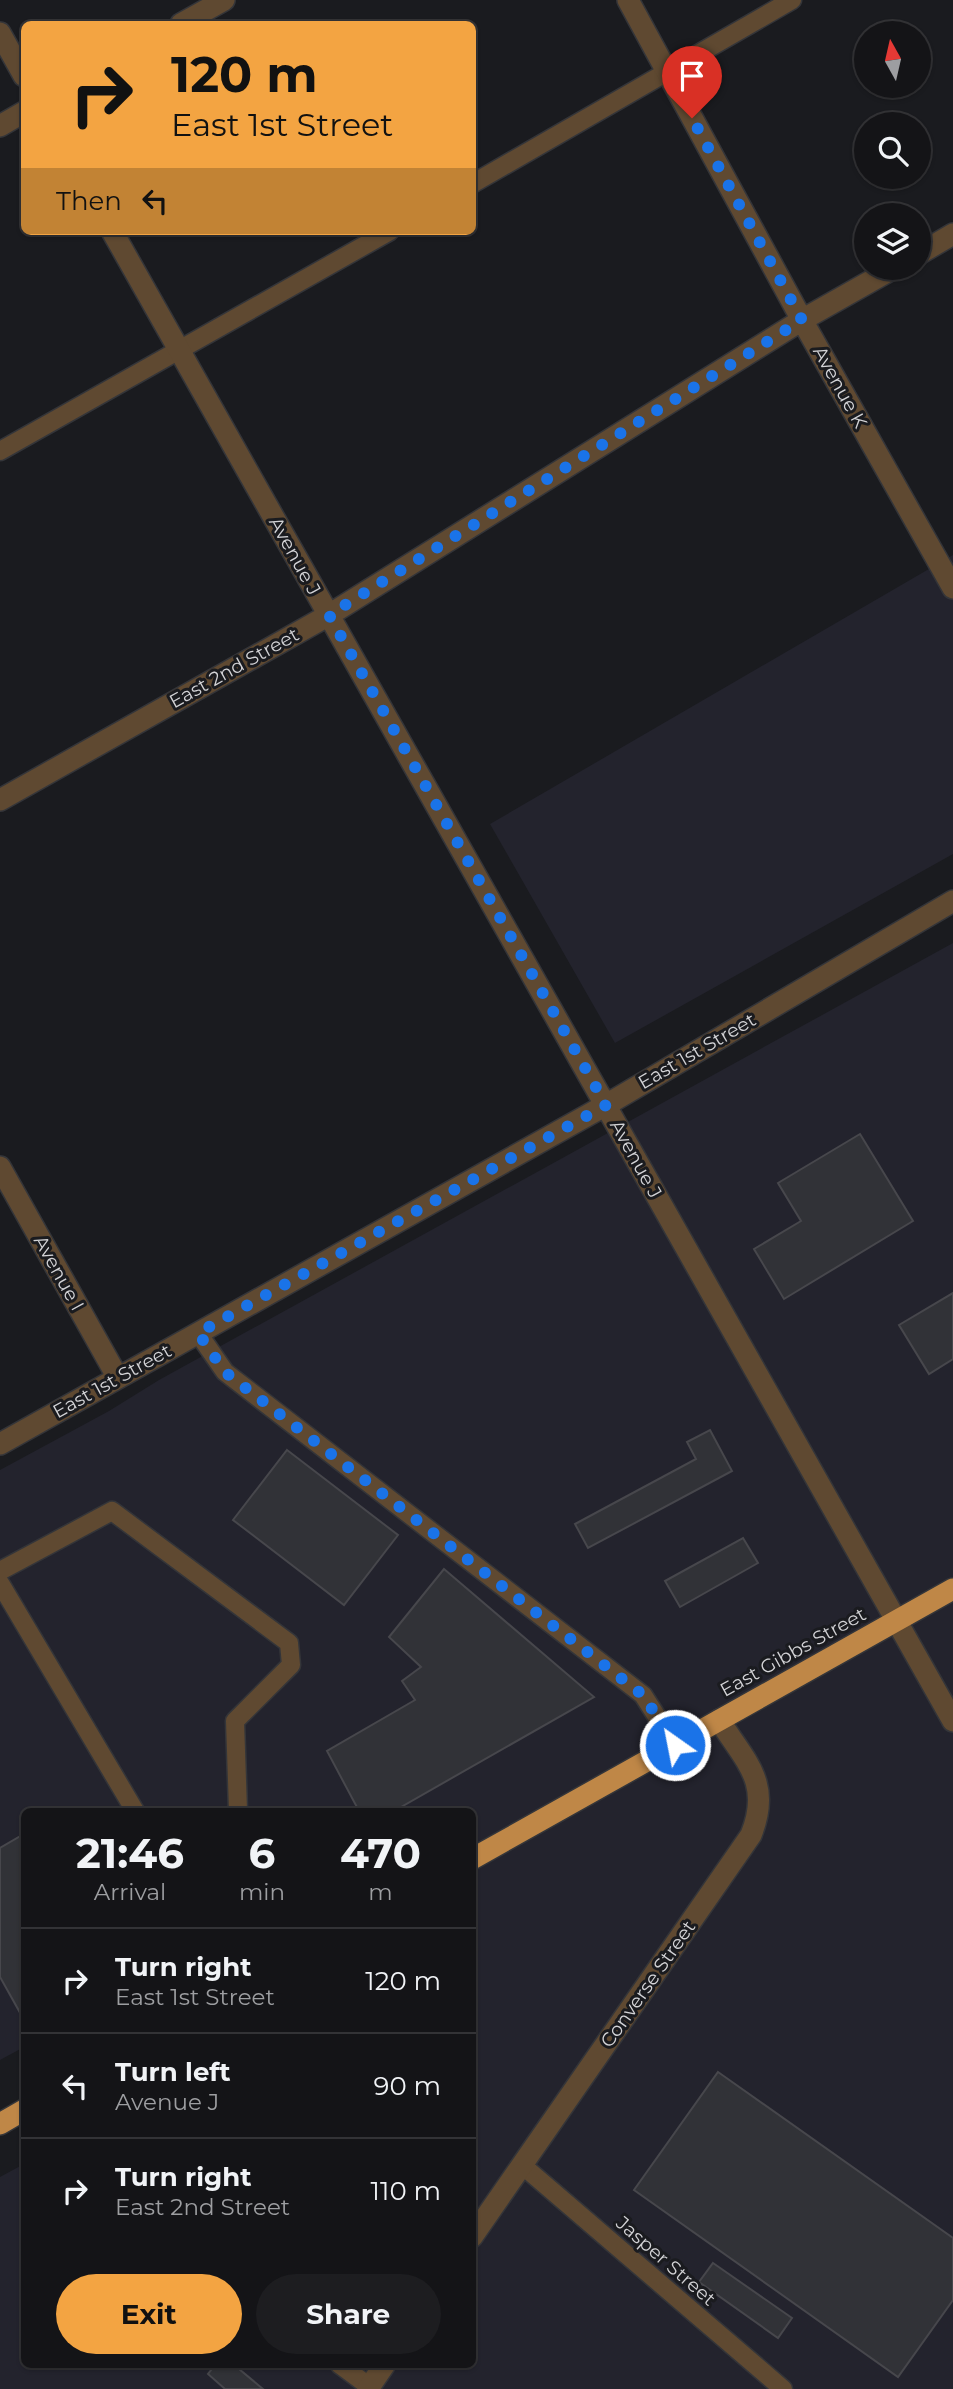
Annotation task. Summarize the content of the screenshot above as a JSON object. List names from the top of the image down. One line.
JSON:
{"streets":{"highway":["East Gibbs Street"],"street":["Avenue K","Avenue J","East 2nd Street","East 1st Street","Avenue I","Converse Street"],"lane":["Jasper Street"]},"crossings":[["Avenue K","East 2nd Street"],["Avenue J","East 2nd Street"],["Avenue J","East 1st Street"],["Avenue J","East Gibbs Street"],["East 1st Street","Avenue I"],["East Gibbs Street","Converse Street"],["Converse Street","Jasper Street"]],"north":"top","page":{"turn":["120 m","East 1st Street"],"then":"Then","eta":["21:46","Arrival","6","min","470","m"],"list":[{"name":"Turn right","note":"East 1st Street","value":"120 m"},{"name":"Turn left","note":"Avenue J","value":"90 m"},{"name":"Turn right","note":"East 2nd Street","value":"110 m"}],"buttons":["Exit","Share"]}}
